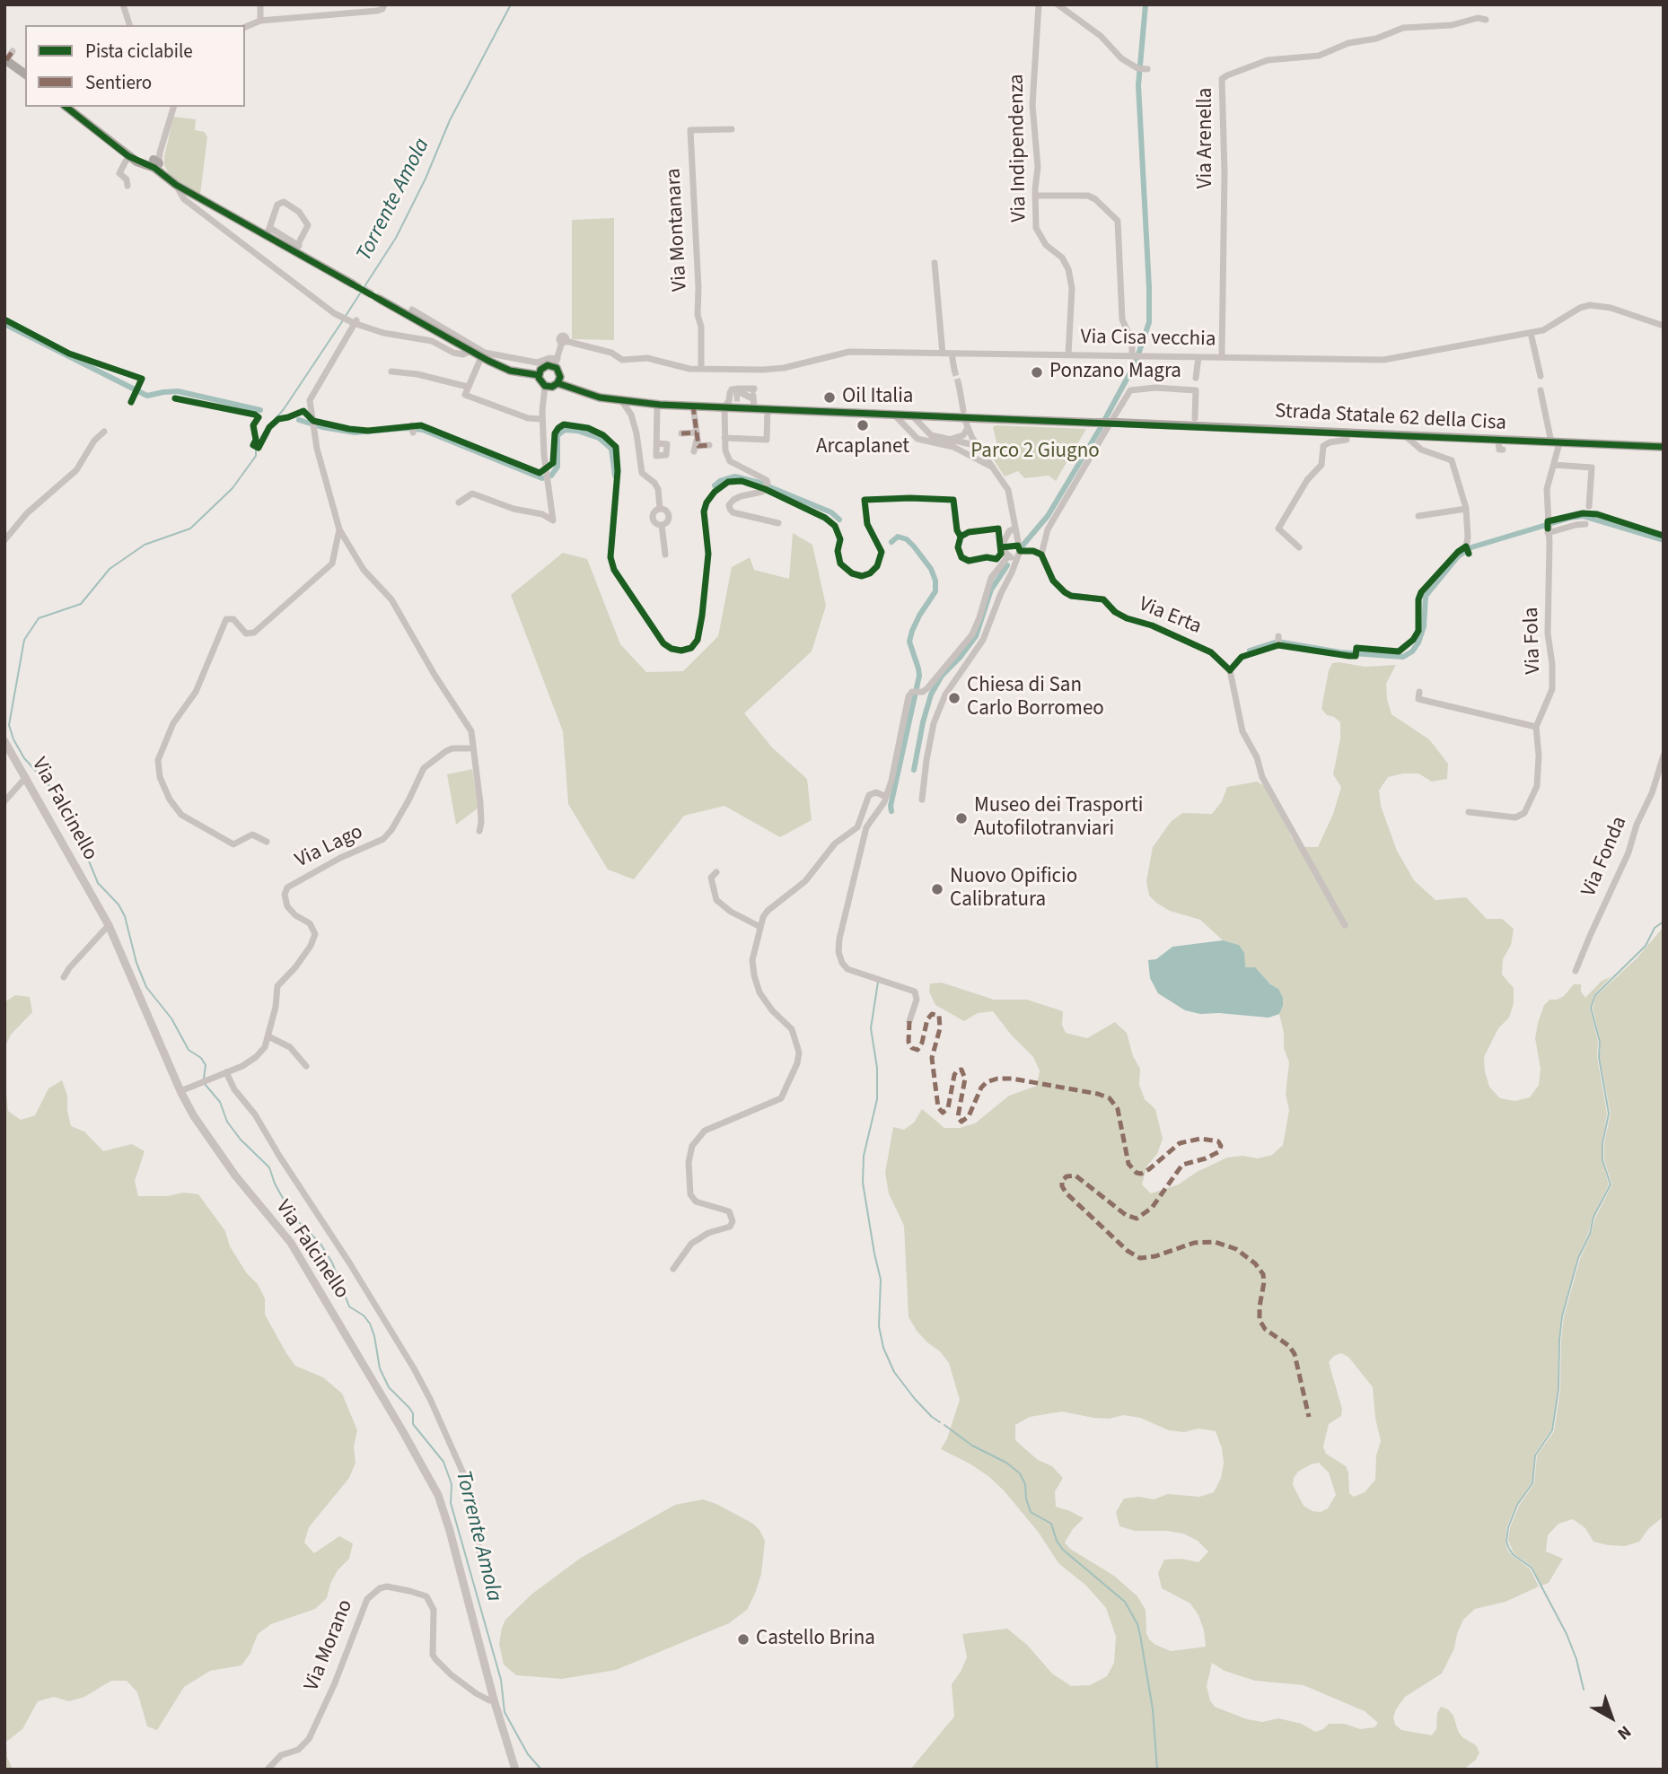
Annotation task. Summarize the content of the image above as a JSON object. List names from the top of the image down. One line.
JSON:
{"streets":{"main road":["Strada Statale 62 della Cisa"],"street":["Via Arenella","Via Indipendenza","Via Montanara","Via Cisa vecchia","Via Erta","Via Fola","Via Falcinello","Via Lago","Via Fonda","Via Morano"]},"crossings":[["Via Arenella","Via Cisa vecchia"],["Via Indipendenza","Via Cisa vecchia"],["Via Montanara","Via Cisa vecchia"],["Strada Statale 62 della Cisa","Via Fola"],["Via Falcinello","Via Lago"],["Via Falcinello","Via Morano"]],"water":["Torrente Amola"],"parks":["Parco 2 Giugno"],"places":["Ponzano Magra","Oil Italia","Arcaplanet","Chiesa di San Carlo Borromeo","Museo dei Trasporti Autofilotranviari","Nuovo Opificio Calibratura","Castello Brina"],"legend":["Pista ciclabile","Sentiero"],"north":"bottom right"}
